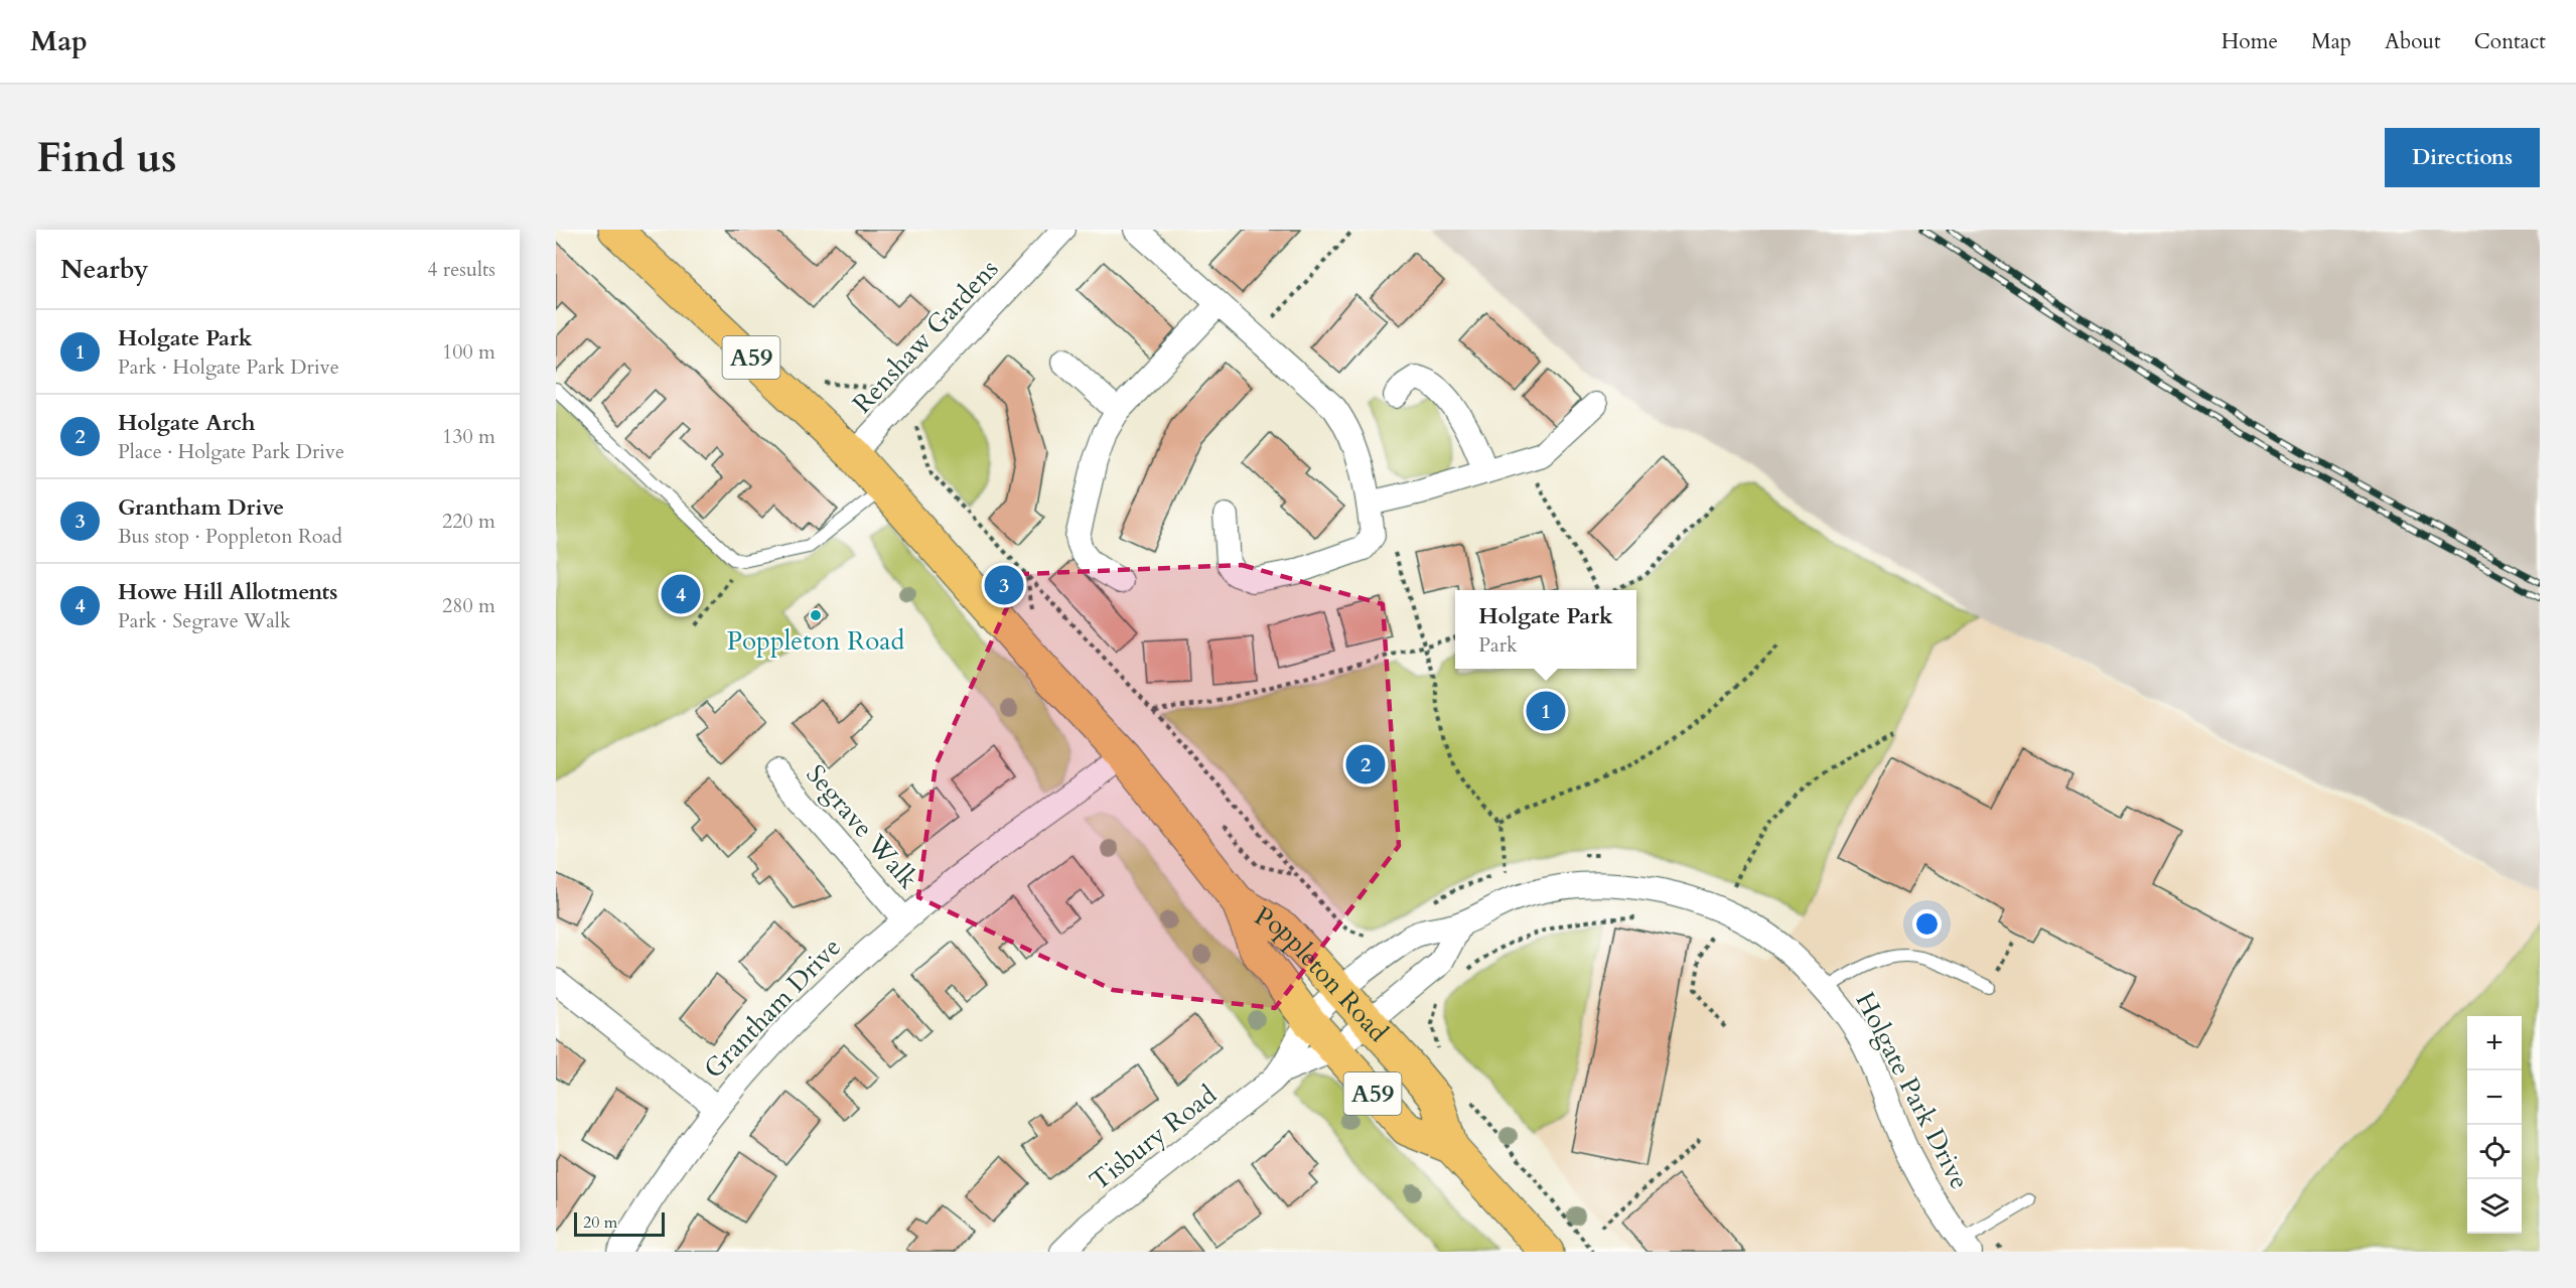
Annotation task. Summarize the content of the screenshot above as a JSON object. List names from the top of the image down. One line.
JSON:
{"streets":{"main road":["A59","Poppleton Road"],"street":["Renshaw Gardens","Segrave Walk","Grantham Drive","Holgate Park Drive","Tisbury Road"]},"crossings":[["Renshaw Gardens","Poppleton Road"],["Segrave Walk","Grantham Drive"],["Poppleton Road","Grantham Drive"],["Poppleton Road","Holgate Park Drive"],["Poppleton Road","Tisbury Road"],["Holgate Park Drive","Tisbury Road"]],"places":["Poppleton Road"],"scale_bar":"20 m","page":{"header":"Map","nav":["Home","Map","About","Contact"],"buttons":"Directions","title":"Find us","heading":["Nearby","4 results"],"list":[{"mark":"1","name":"Holgate Park","note":"Park · Holgate Park Drive","value":"100 m"},{"mark":"2","name":"Holgate Arch","note":"Place · Holgate Park Drive","value":"130 m"},{"mark":"3","name":"Grantham Drive","note":"Bus stop · Poppleton Road","value":"220 m"},{"mark":"4","name":"Howe Hill Allotments","note":"Park · Segrave Walk","value":"280 m"}],"pins":["3","4","1","2"],"popup":["Holgate Park","Park"],"map_buttons":["+","−"],"scale":"20 m"}}
